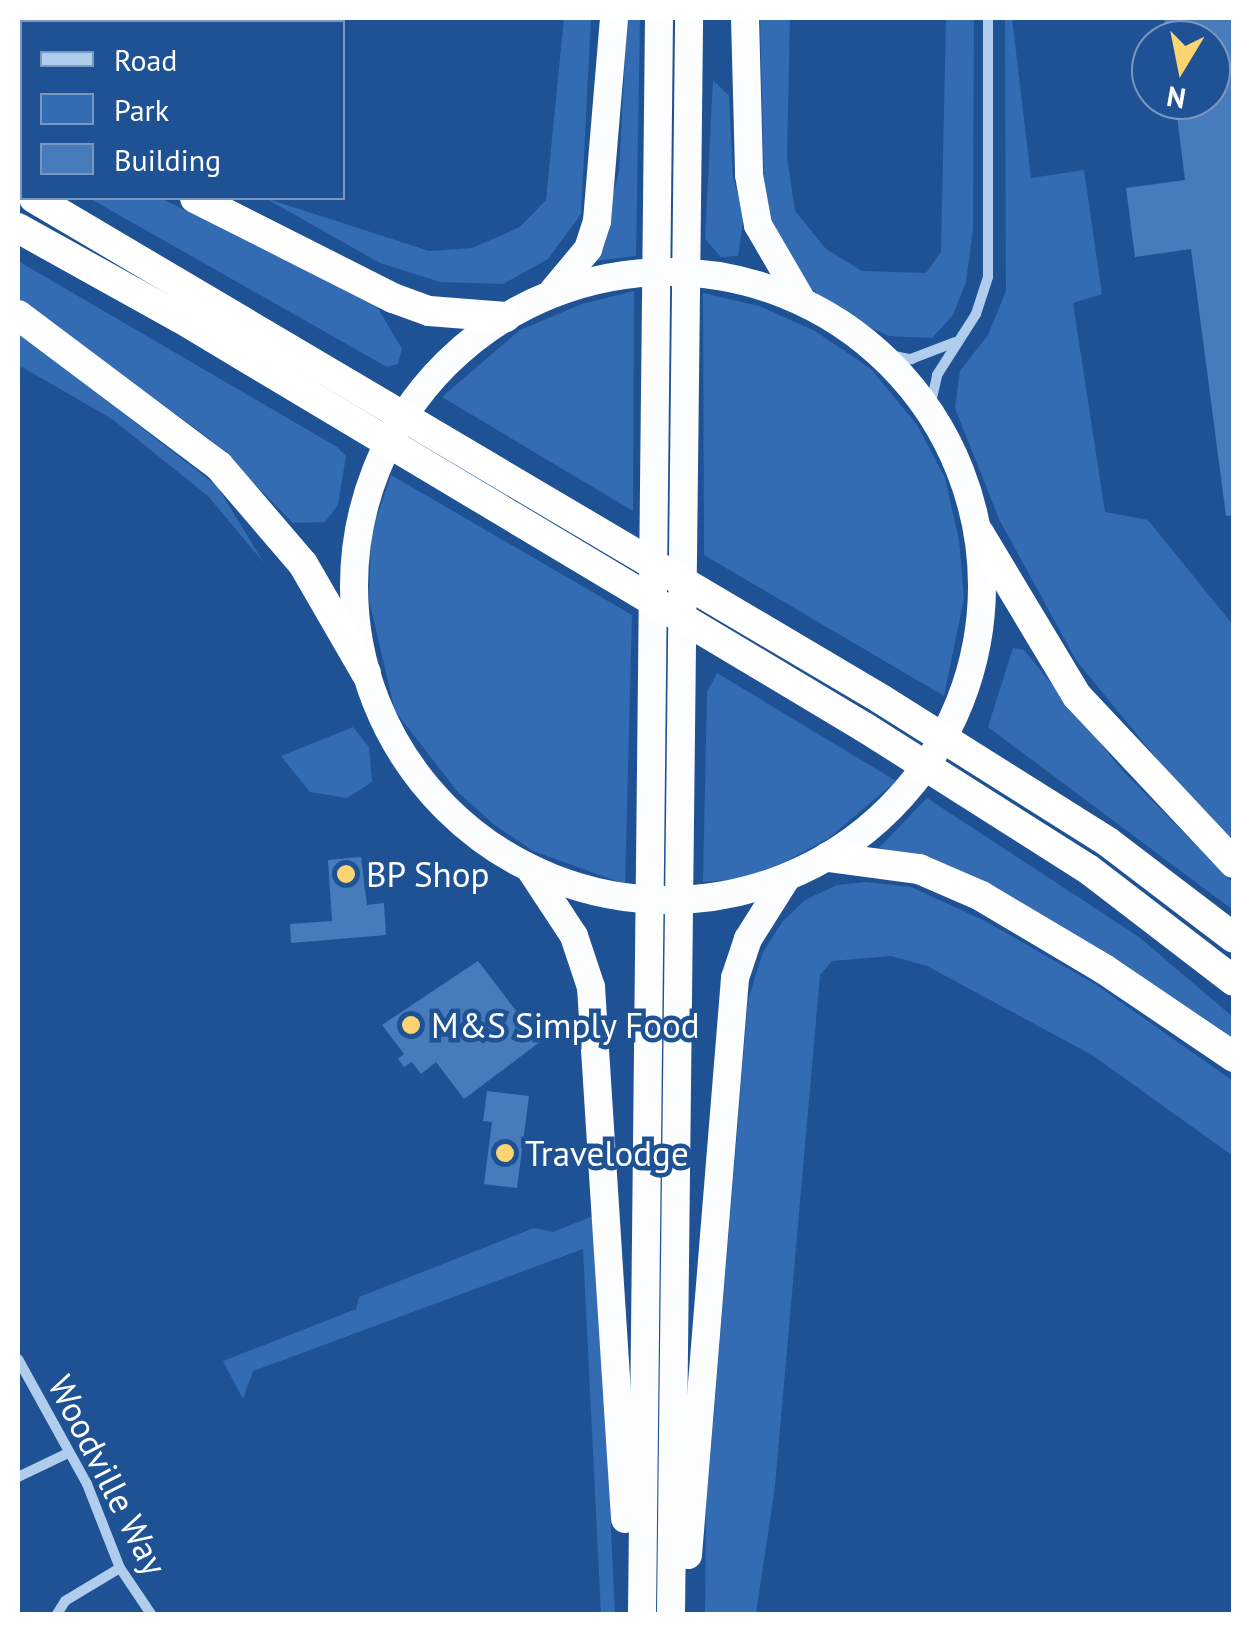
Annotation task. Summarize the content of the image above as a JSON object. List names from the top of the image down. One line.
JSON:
{"streets":{"street":["Woodville Way"]},"places":["BP Shop","M&S Simply Food","Travelodge"],"legend":["Road","Park","Building"],"north":"bottom"}
